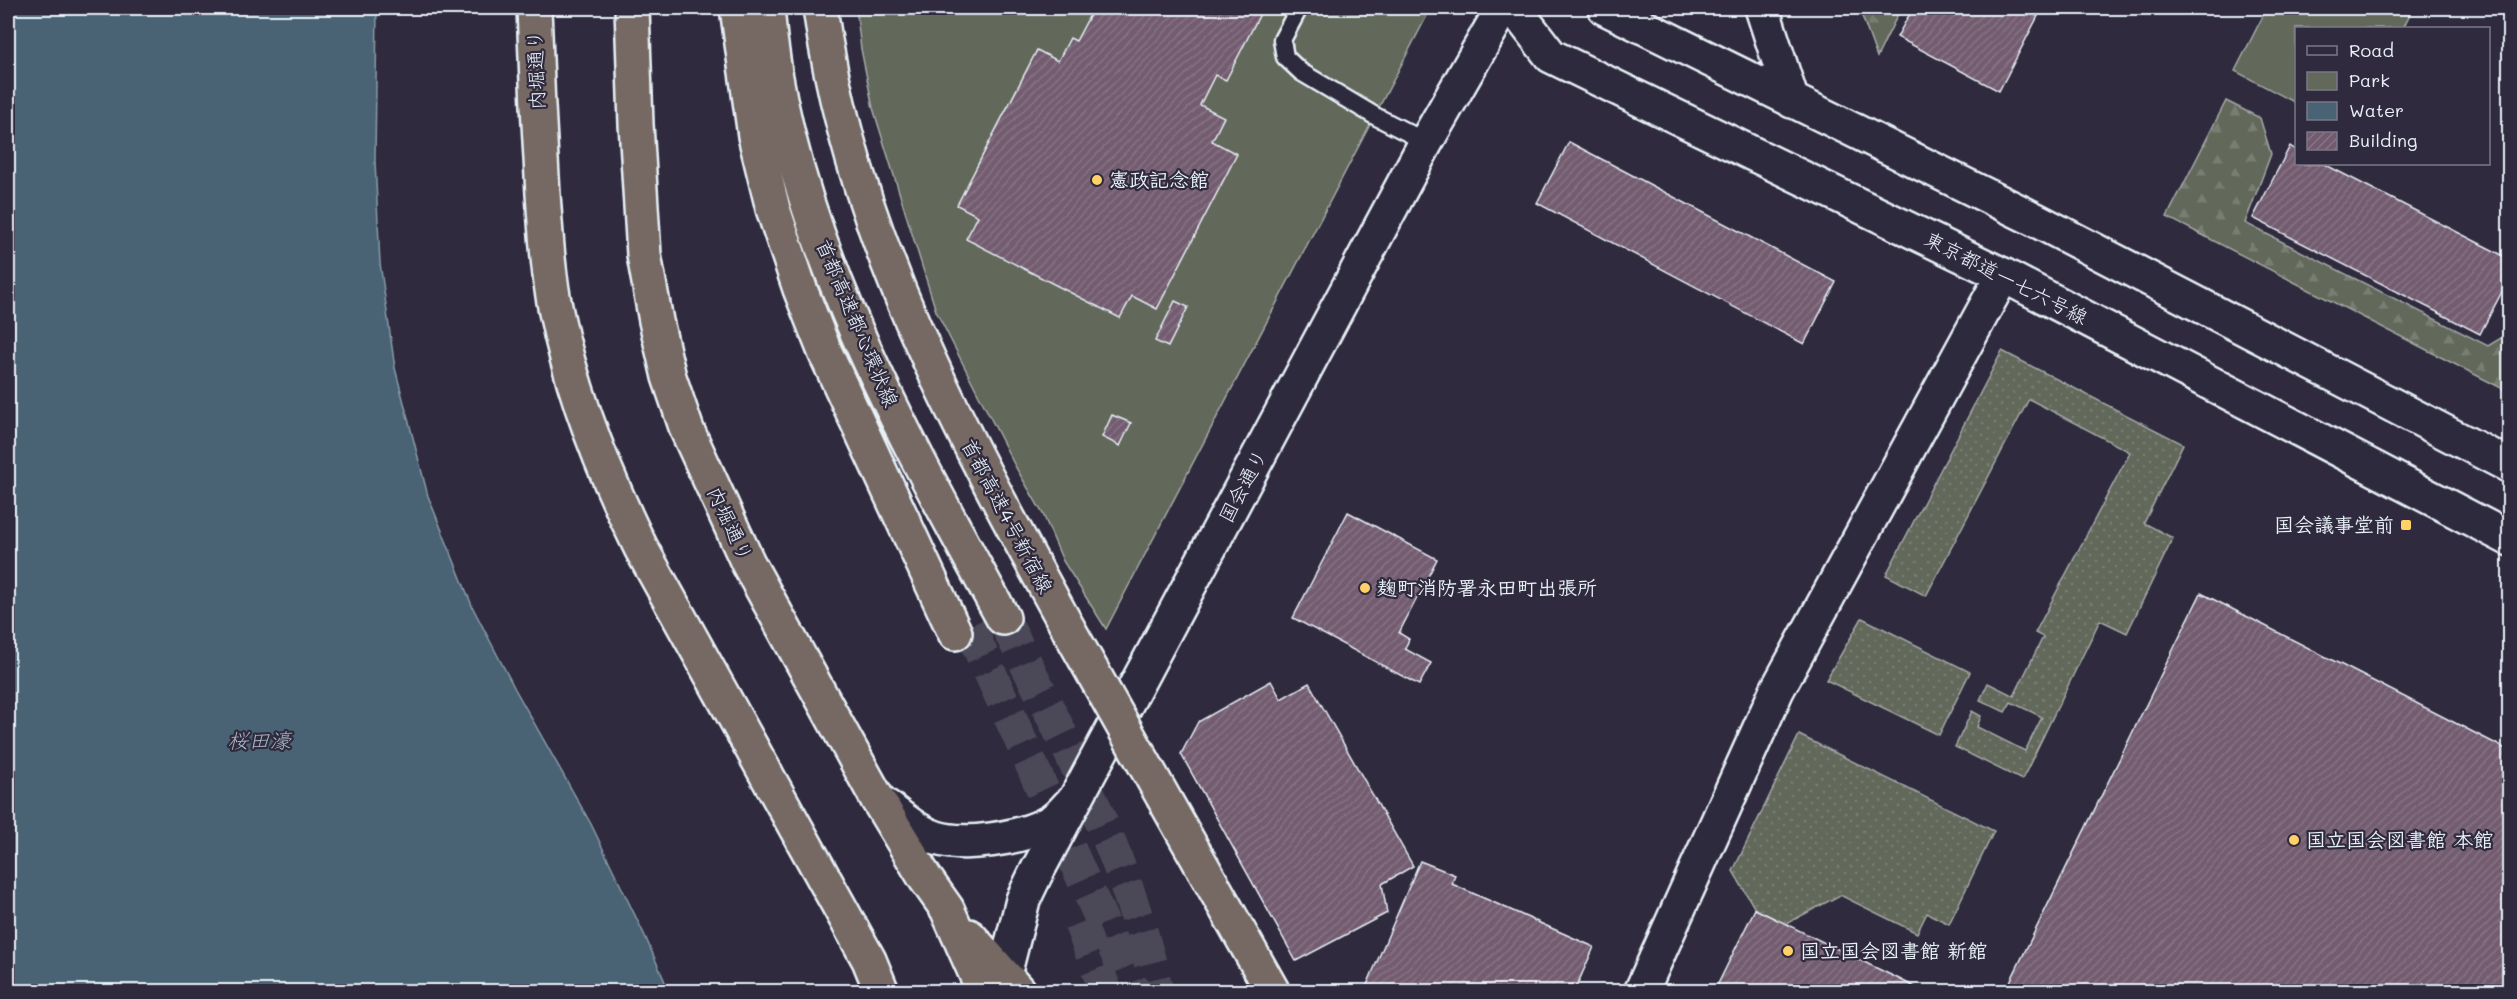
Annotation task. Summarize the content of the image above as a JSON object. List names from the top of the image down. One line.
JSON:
{"streets":{"highway":["内堀通り","首都高速都心環状線","首都高速4号新宿線"],"main road":["東京都道一七六号線","国会通り"]},"crossings":[["内堀通り","国会通り"]],"water":["桜田濠"],"places":{"other":["憲政記念館","麹町消防署永田町出張所","国立国会図書館 本館","国立国会図書館 新館"],"transit":["国会議事堂前"]},"legend":["Road","Park","Water","Building"]}
